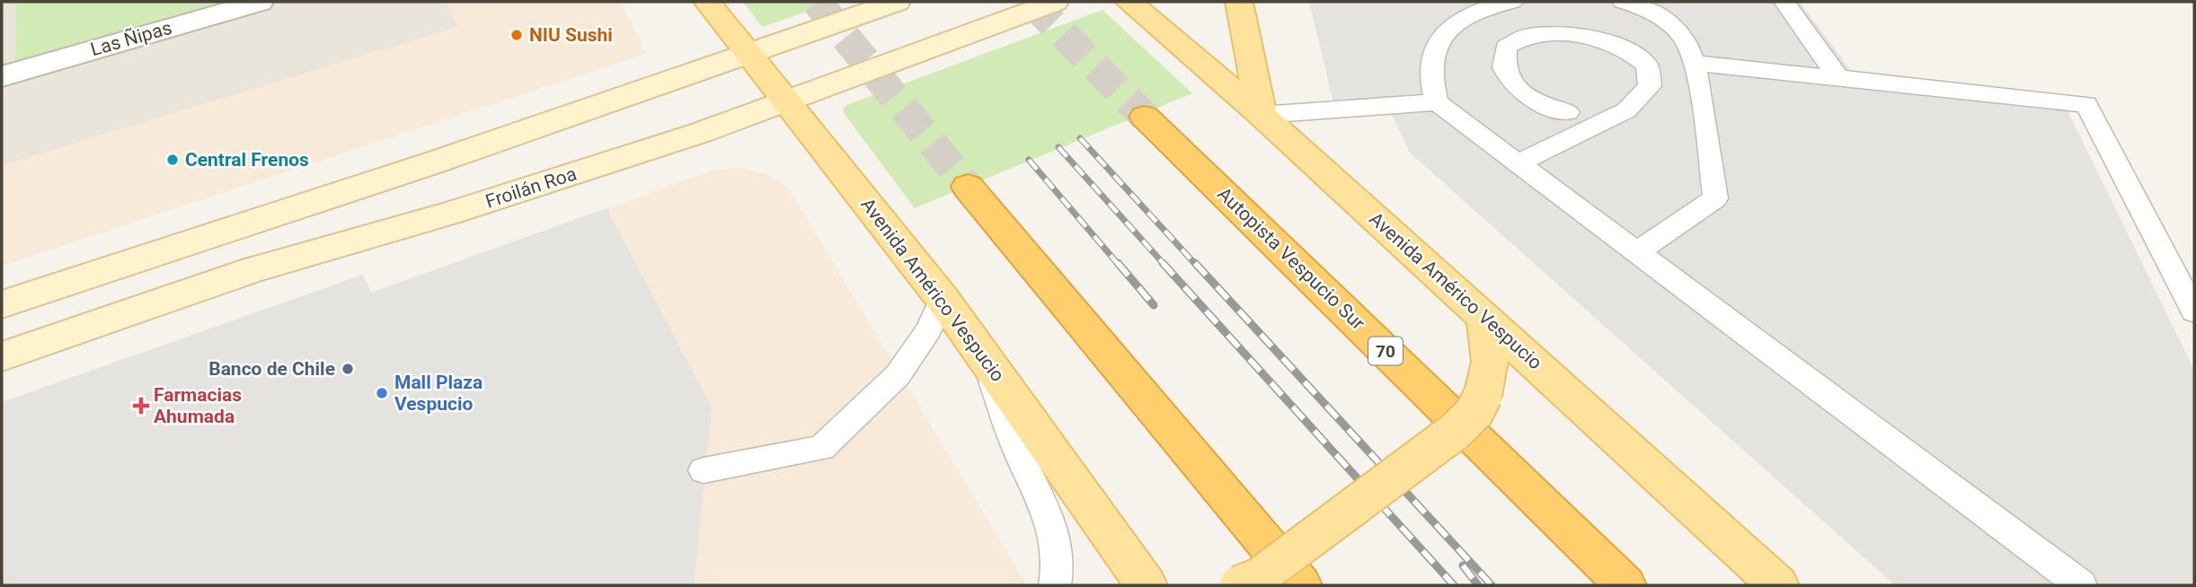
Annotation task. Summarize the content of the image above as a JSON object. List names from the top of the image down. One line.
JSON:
{"streets":{"highway":["Autopista Vespucio Sur","70"],"main road":["Froilán Roa","Avenida Américo Vespucio"],"street":["Las Ñipas"]},"crossings":[["Froilán Roa","Avenida Américo Vespucio"]],"places":{"other":["NIU Sushi","Central Frenos","Banco de Chile","Mall Plaza Vespucio"],"health":["Farmacias Ahumada"]}}
